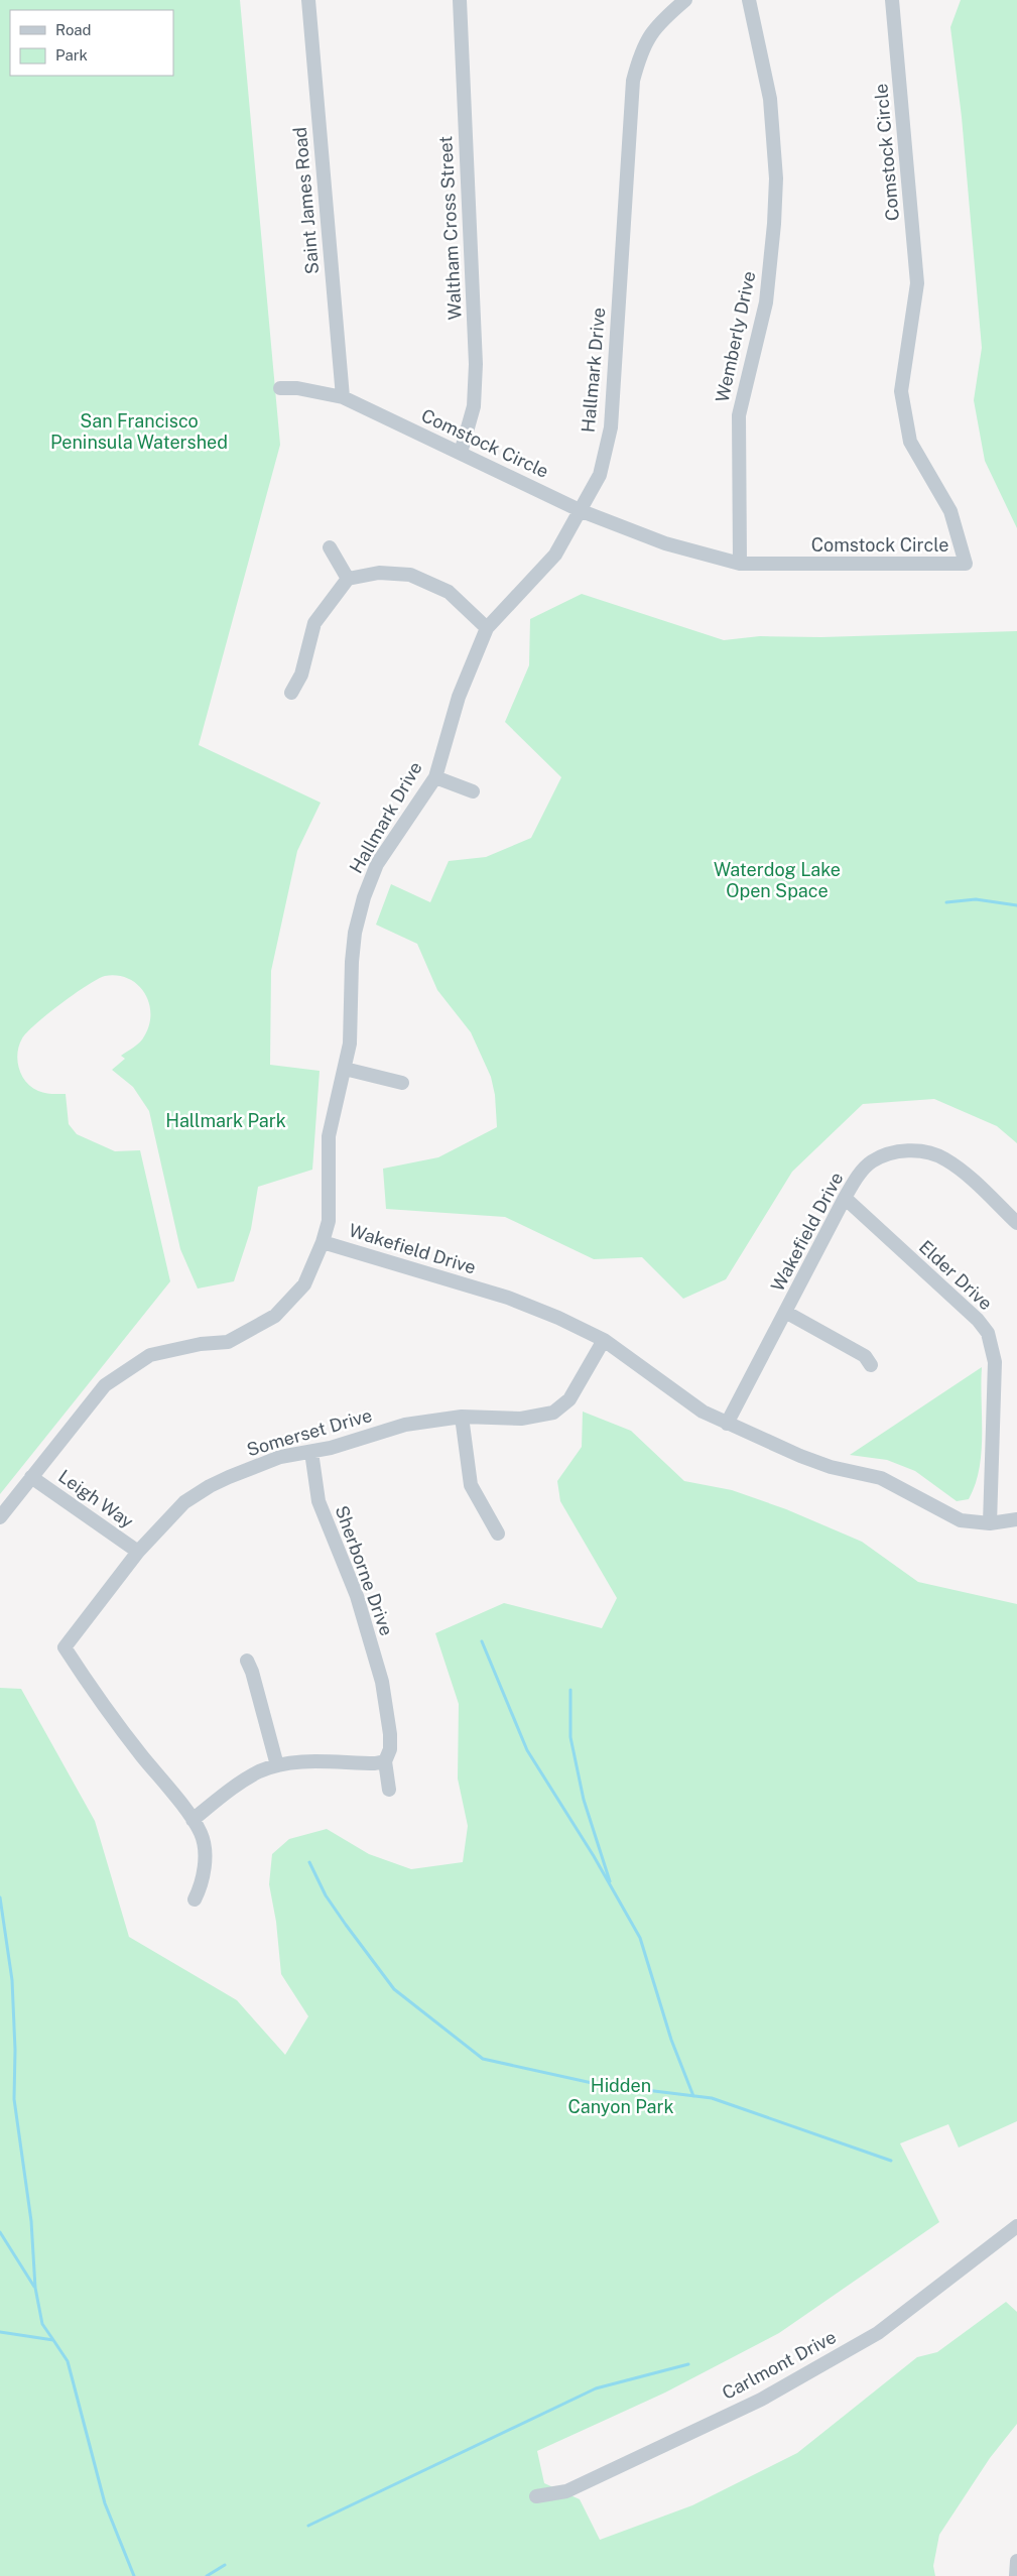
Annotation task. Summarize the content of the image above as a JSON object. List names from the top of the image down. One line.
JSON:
{"streets":{"street":["Comstock Circle","Saint James Road","Waltham Cross Street","Wemberly Drive","Hallmark Drive","Wakefield Drive","Elder Drive","Somerset Drive","Leigh Way","Sherborne Drive","Carlmont Drive"]},"crossings":[["Comstock Circle","Saint James Road"],["Comstock Circle","Waltham Cross Street"],["Comstock Circle","Wemberly Drive"],["Comstock Circle","Hallmark Drive"],["Hallmark Drive","Wakefield Drive"],["Hallmark Drive","Leigh Way"],["Wakefield Drive","Elder Drive"],["Wakefield Drive","Somerset Drive"],["Somerset Drive","Leigh Way"],["Somerset Drive","Sherborne Drive"]],"parks":["San Francisco Peninsula Watershed","Waterdog Lake Open Space","Hallmark Park","Hidden Canyon Park"],"legend":["Road","Park"]}
